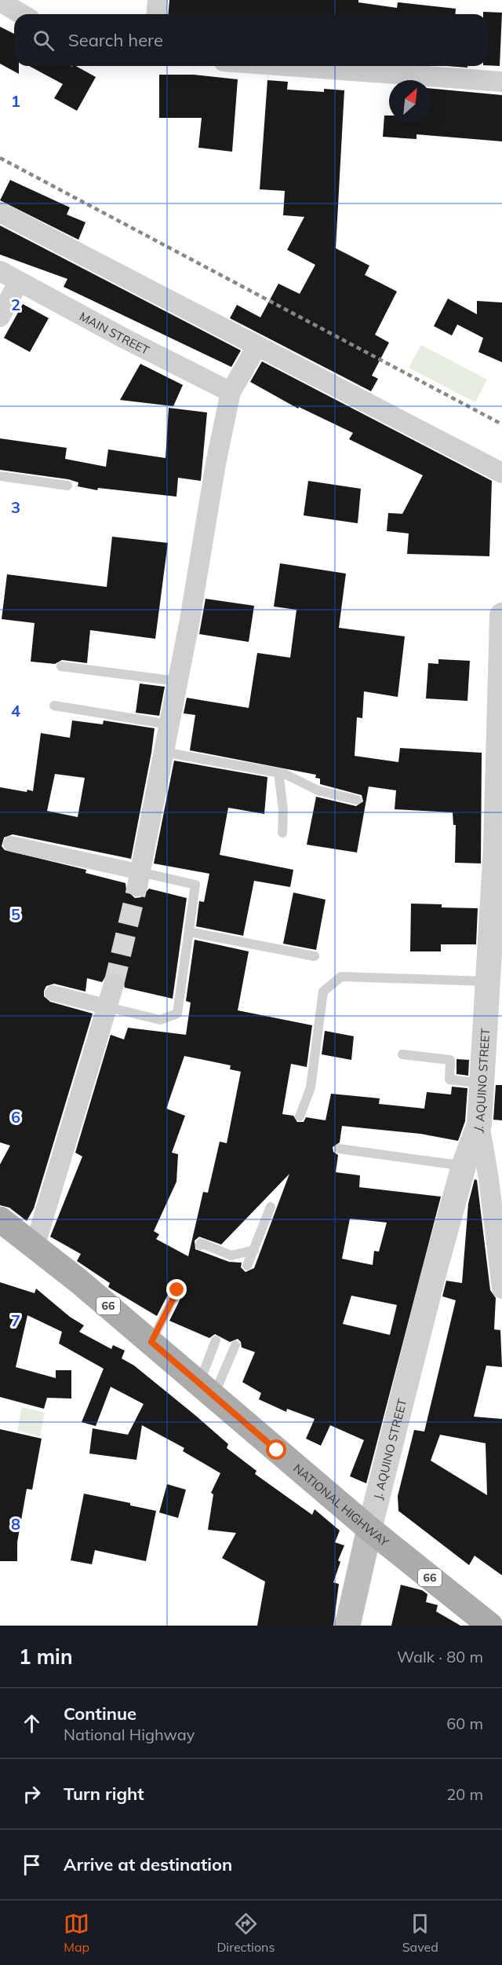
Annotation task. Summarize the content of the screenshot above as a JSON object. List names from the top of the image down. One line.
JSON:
{"streets":{"main road":["66","NATIONAL HIGHWAY"],"street":["MAIN STREET","J. AQUINO STREET"]},"crossings":[["J. AQUINO STREET","NATIONAL HIGHWAY"]],"north":"top right","page":{"search":"Search here","heading":["1 min","Walk · 80 m"],"list":[["Continue","National Highway","60 m"],["Turn right","20 m"],"Arrive at destination"],"nav":["Map","Directions","Saved"]},"grid":{"rows":["1","2","3","4","5","6","7","8"]}}
